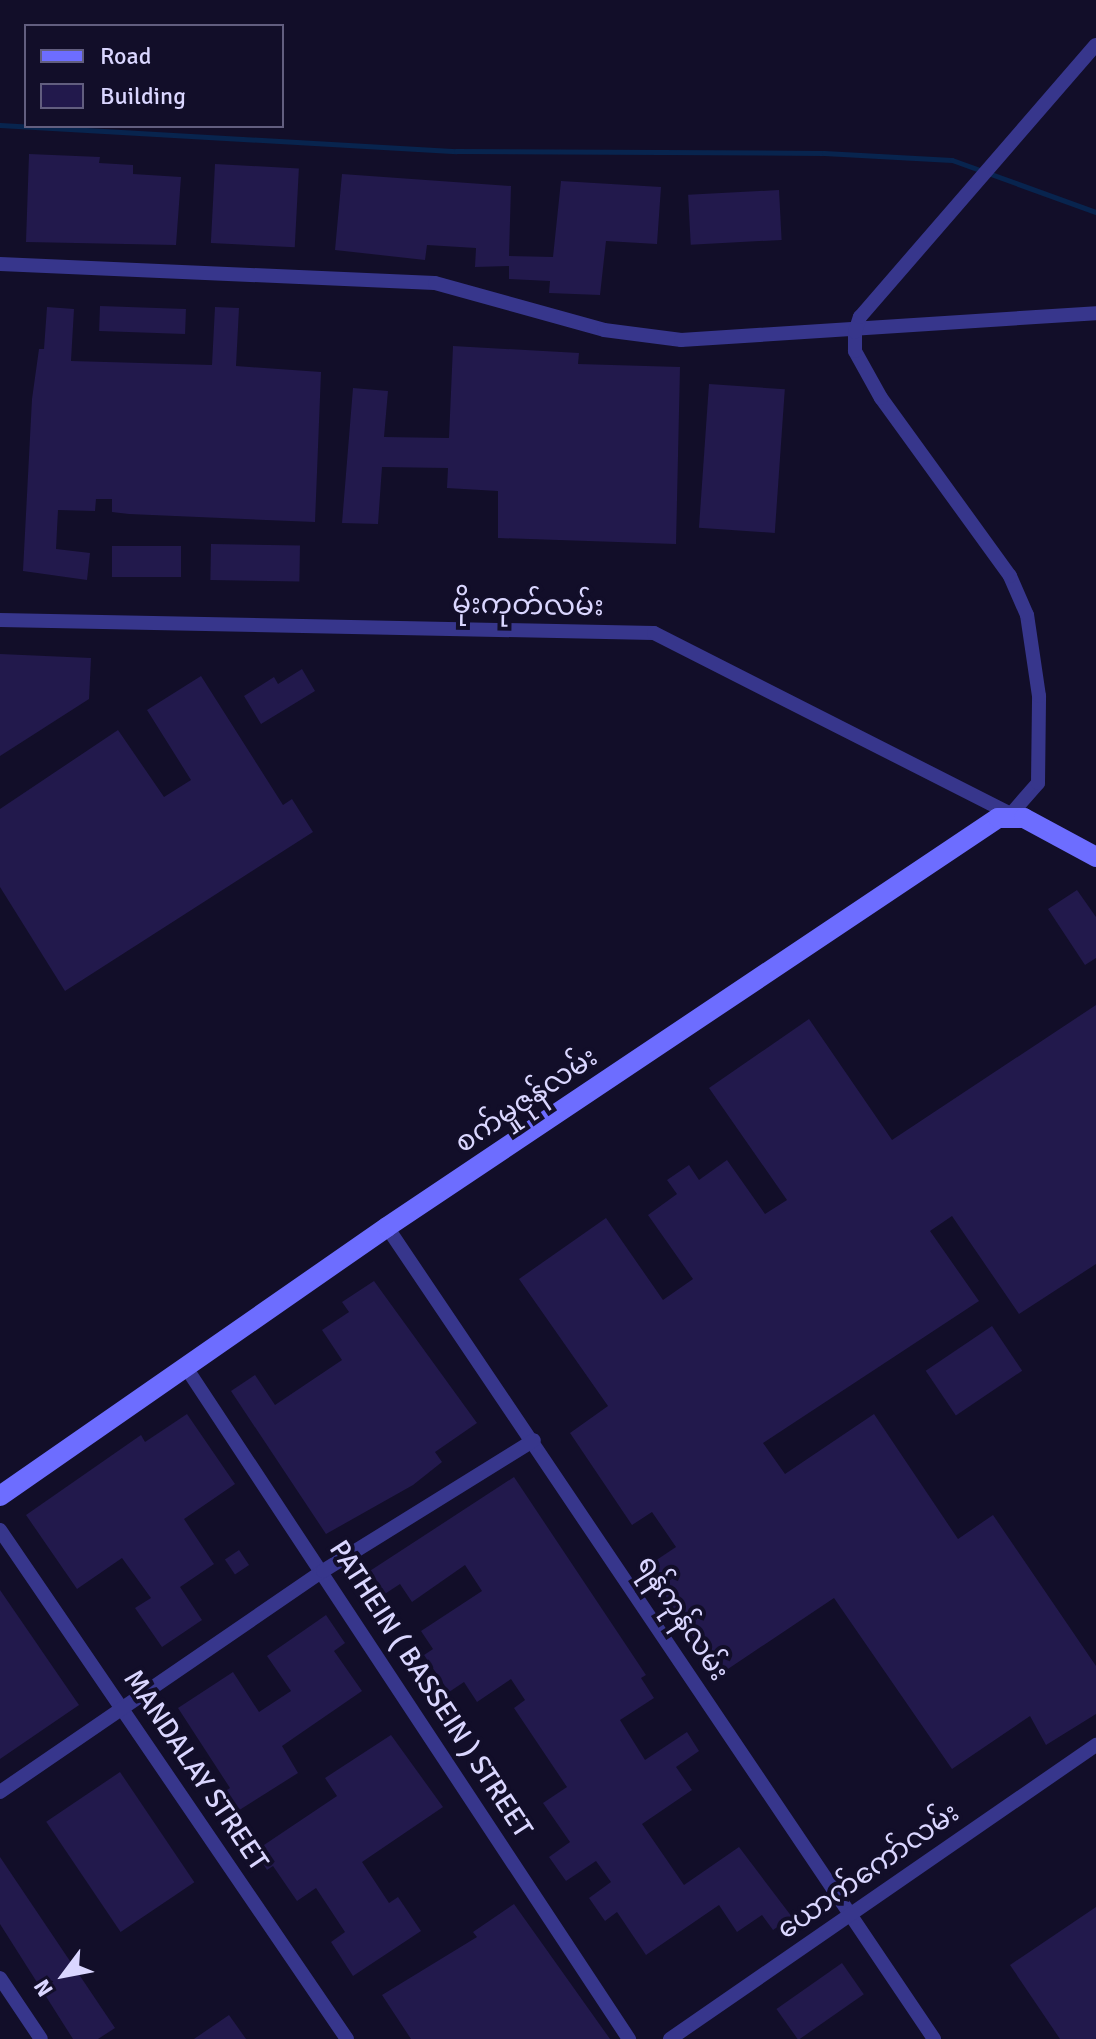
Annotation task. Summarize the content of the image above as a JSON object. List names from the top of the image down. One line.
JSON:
{"streets":{"street":["မိုးကုတ်လမ်း","စက်မှုဇုန်လမ်း","ရန်ကုန်လမ်း","PATHEIN ( BASSEIN ) STREET","MANDALAY STREET","ယောက်ကော်လမ်း"]},"crossings":[["မိုးကုတ်လမ်း","စက်မှုဇုန်လမ်း"],["စက်မှုဇုန်လမ်း","ရန်ကုန်လမ်း"],["စက်မှုဇုန်လမ်း","PATHEIN ( BASSEIN ) STREET"],["ရန်ကုန်လမ်း","ယောက်ကော်လမ်း"]],"legend":["Road","Building"],"north":"bottom left"}
